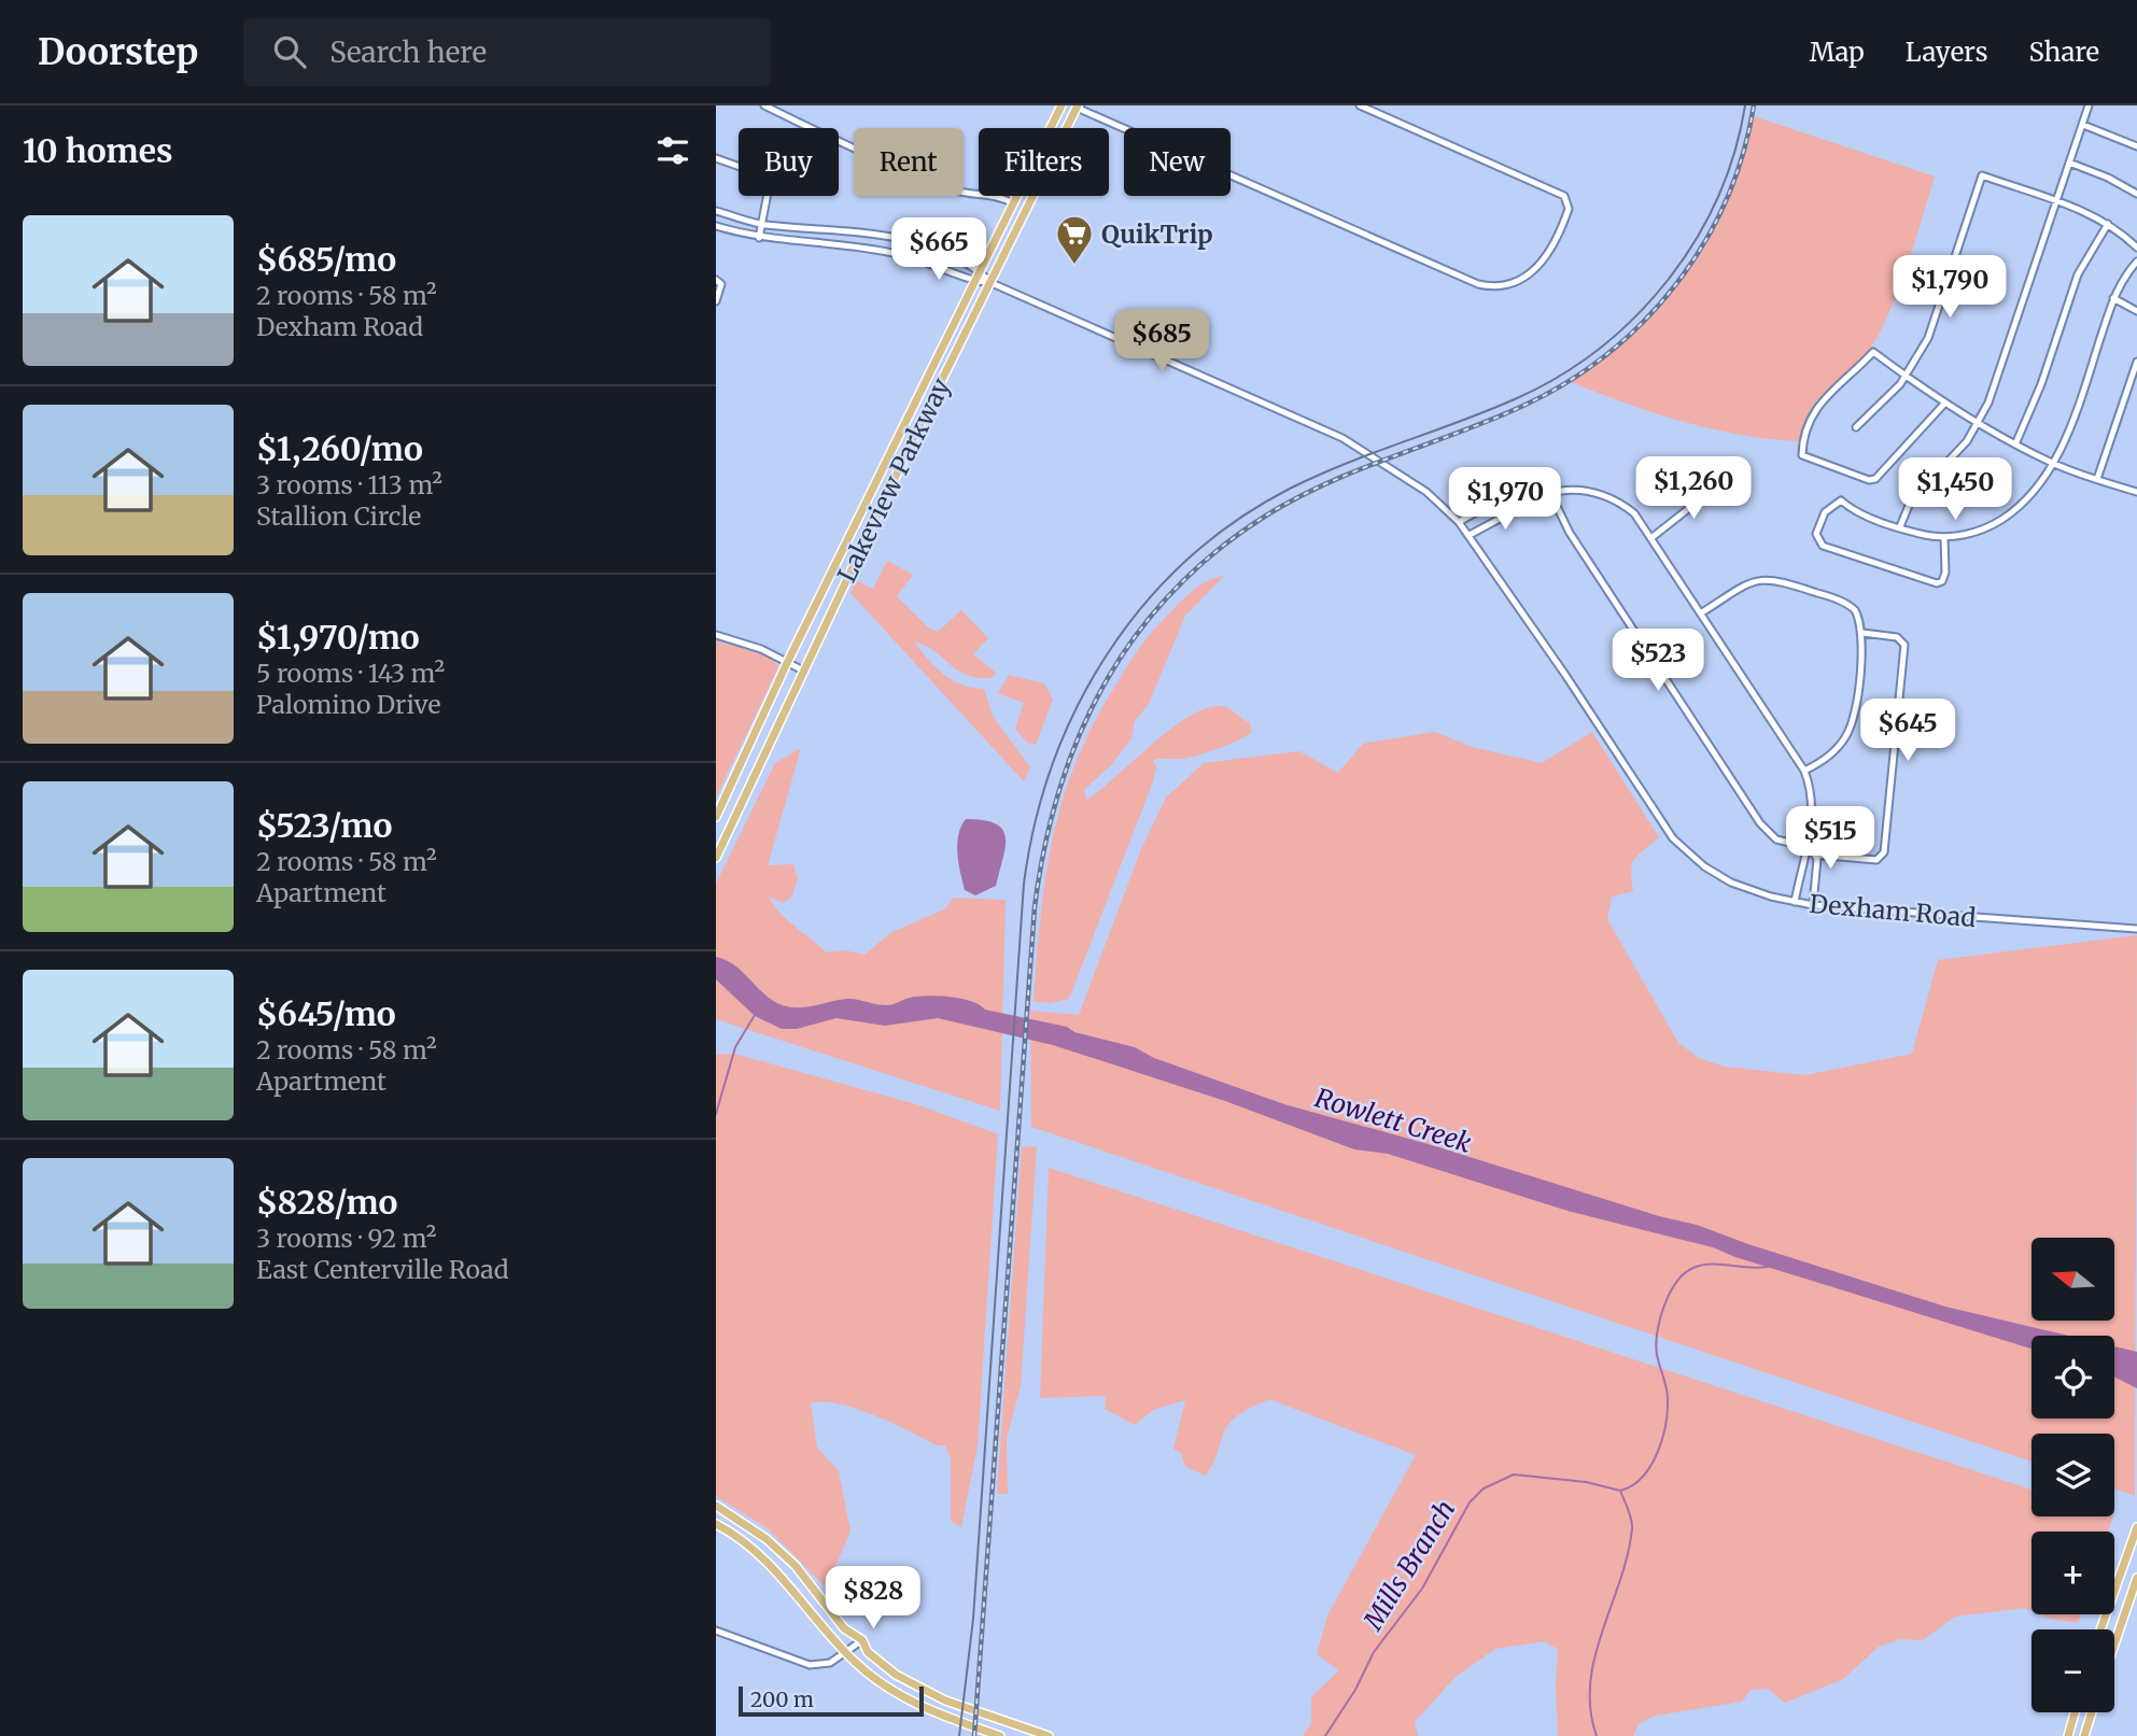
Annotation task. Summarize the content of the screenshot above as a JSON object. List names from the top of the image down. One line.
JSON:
{"streets":{"main road":["Lakeview Parkway"],"street":["Dexham Road"]},"crossings":[["Lakeview Parkway","Dexham Road"]],"water":["Rowlett Creek","Mills Branch"],"places":{"supermarket":["QuikTrip"]},"scale_bar":"200 m","north":"left","page":{"header":"Doorstep","search":"Search here","nav":["Map","Layers","Share"],"heading":"10 homes","chip":["Buy","Rent","Filters","New"],"list":[{"name":"$685/mo","note":"2 rooms · 58 m² · Dexham Road"},{"name":"$1,260/mo","note":"3 rooms · 113 m² · Stallion Circle"},{"name":"$1,970/mo","note":"5 rooms · 143 m² · Palomino Drive"},{"name":"$523/mo","note":"2 rooms · 58 m² · Apartment"},{"name":"$645/mo","note":"2 rooms · 58 m² · Apartment"},{"name":"$828/mo","note":"3 rooms · 92 m² · East Centerville Road"}],"price":["$665","$1,790","$685","$1,260","$1,450","$1,970","$523","$645","$515","$828"],"map_buttons":["+","−"],"scale":"200 m"}}
